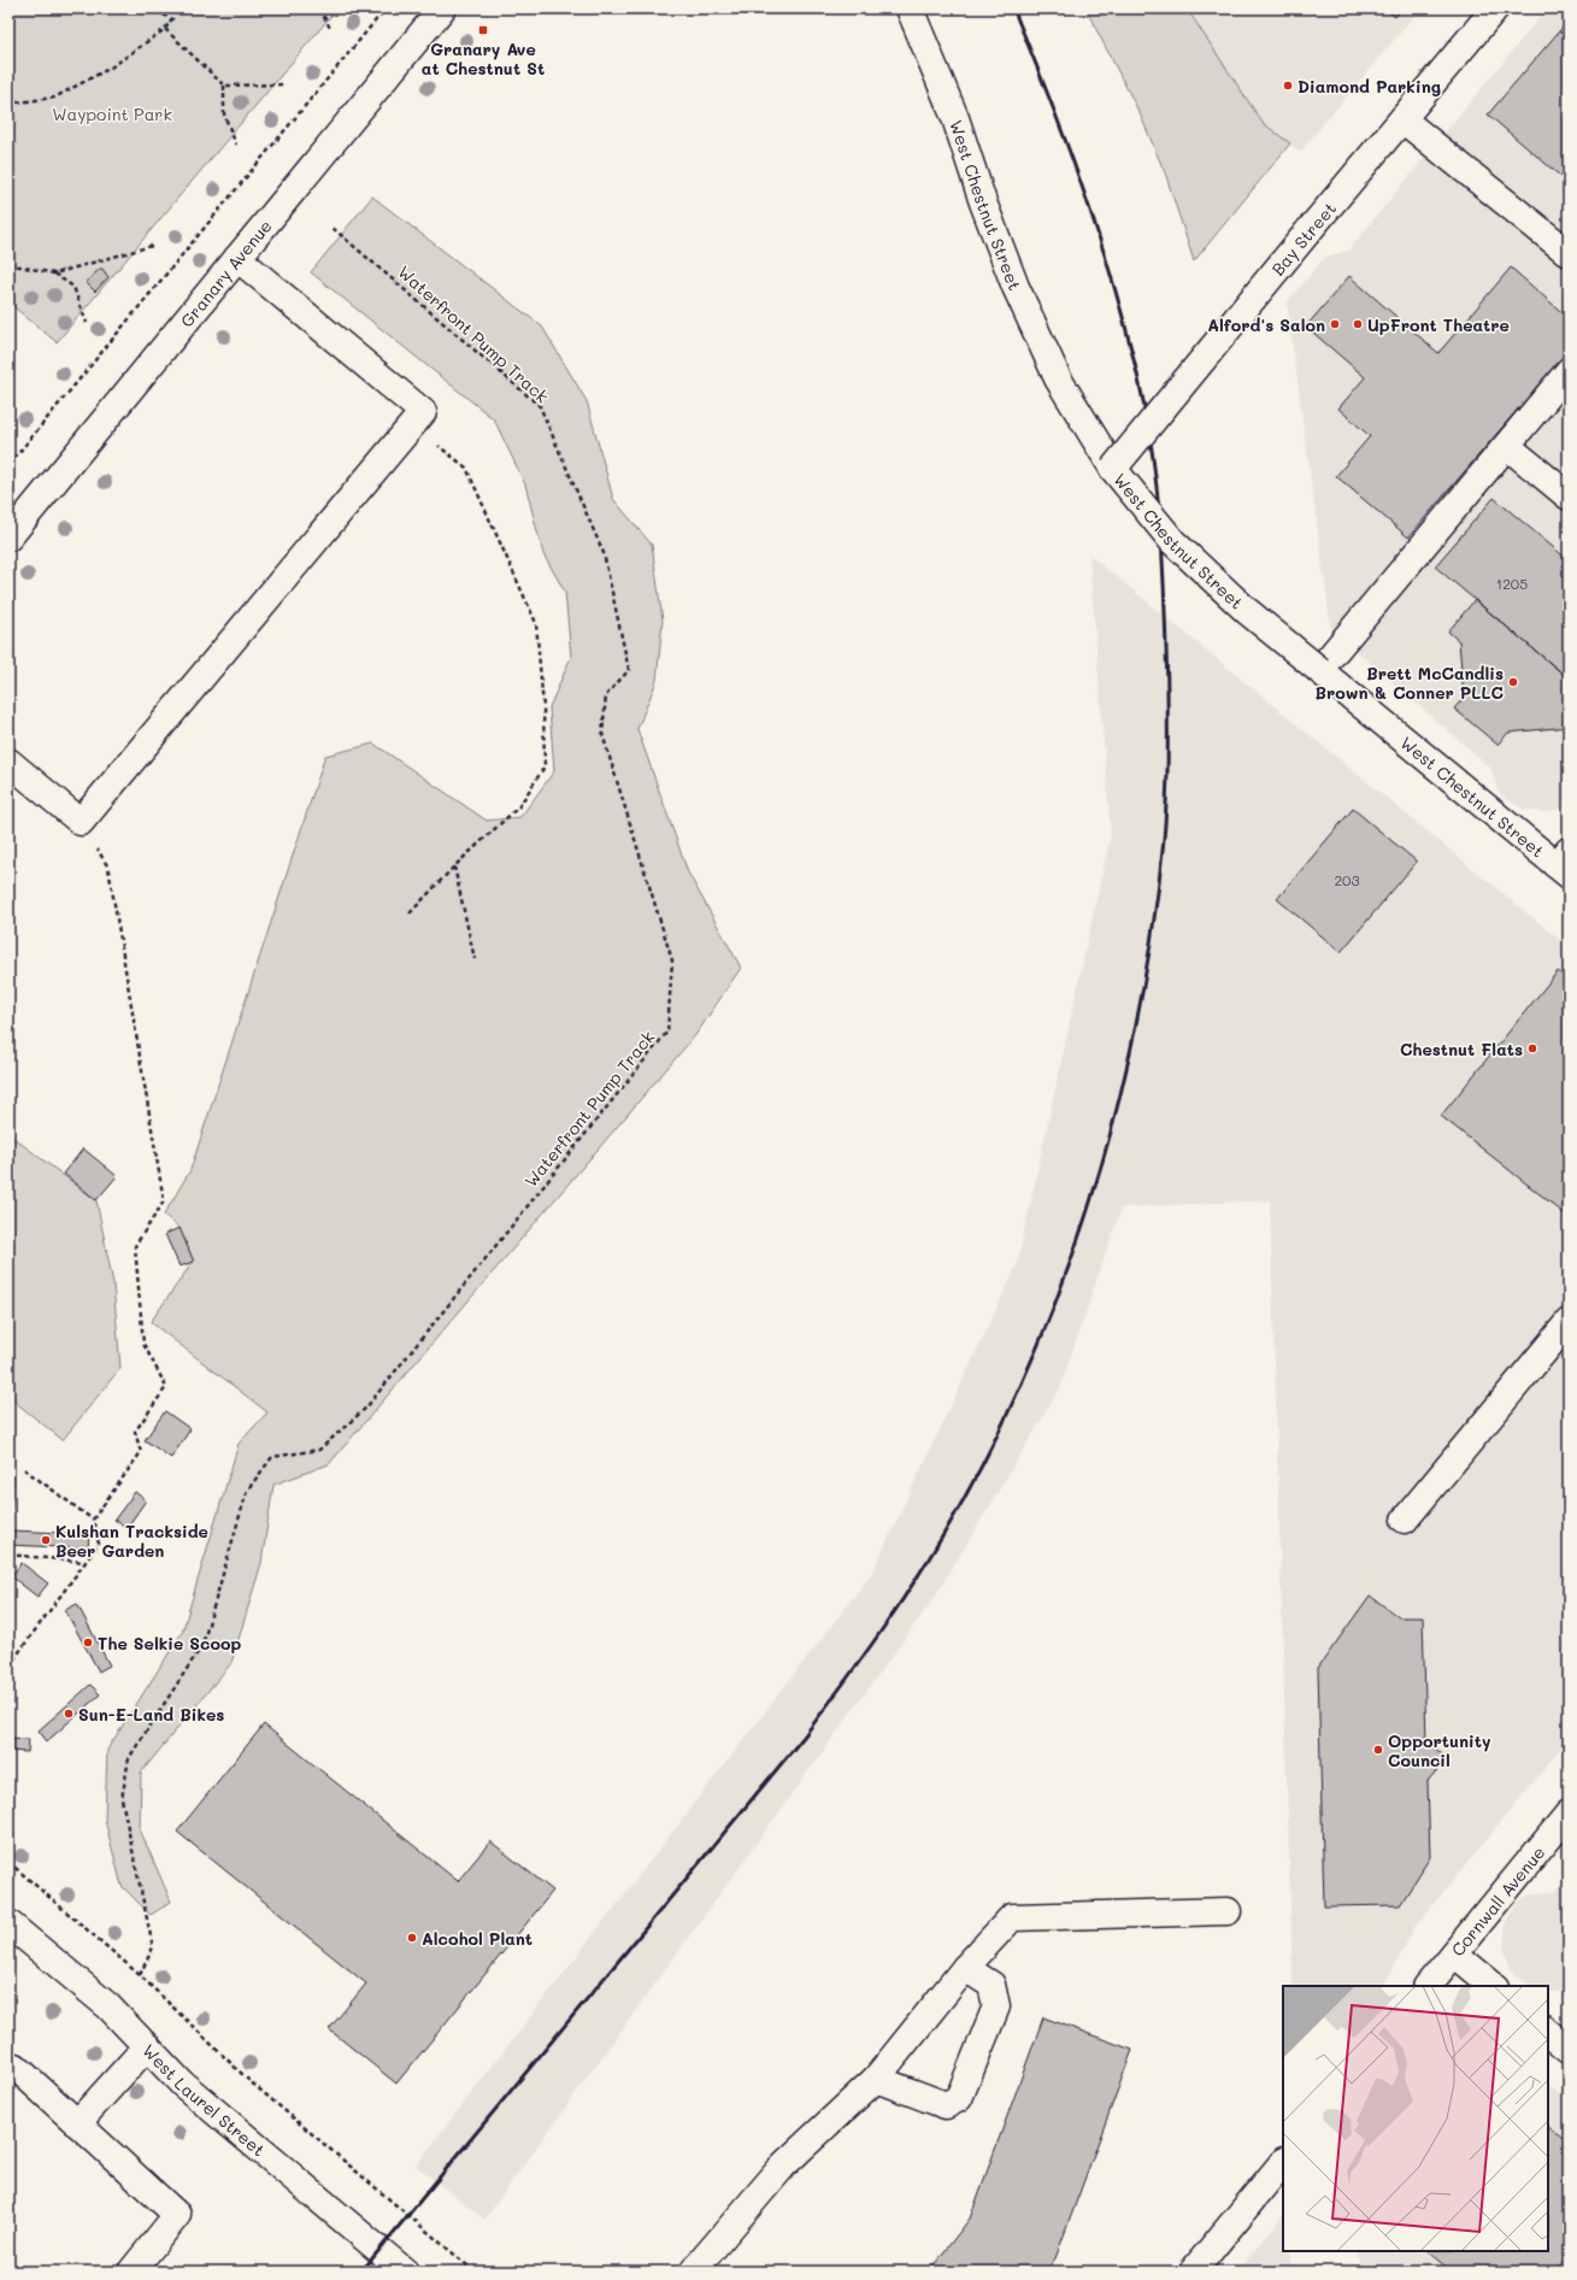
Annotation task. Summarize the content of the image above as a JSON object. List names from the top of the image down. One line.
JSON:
{"streets":{"street":["West Chestnut Street","Bay Street","Granary Avenue","Cornwall Avenue","West Laurel Street"],"path":["Waterfront Pump Track"]},"crossings":[["West Chestnut Street","Bay Street"]],"parks":["Waypoint Park"],"places":{"transit":["Granary Ave at Chestnut St"],"other":["Diamond Parking","Alford's Salon","UpFront Theatre","Brett McCandlis Brown & Conner PLLC","Chestnut Flats","Kulshan Trackside Beer Garden","The Selkie Scoop","Sun-E-Land Bikes","Opportunity Council","Alcohol Plant"]},"house_numbers":["1205","203"]}
